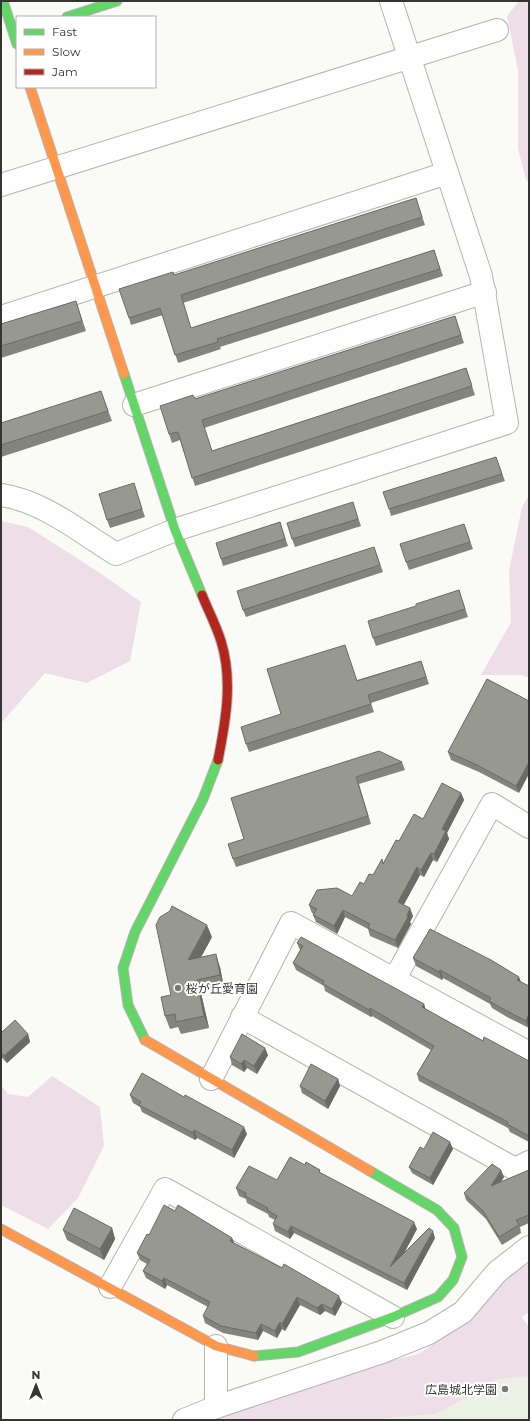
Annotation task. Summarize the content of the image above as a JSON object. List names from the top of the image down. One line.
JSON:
{"places":["桜が丘愛育園","広島城北学園"],"legend":["Fast","Slow","Jam"],"north":"top"}
